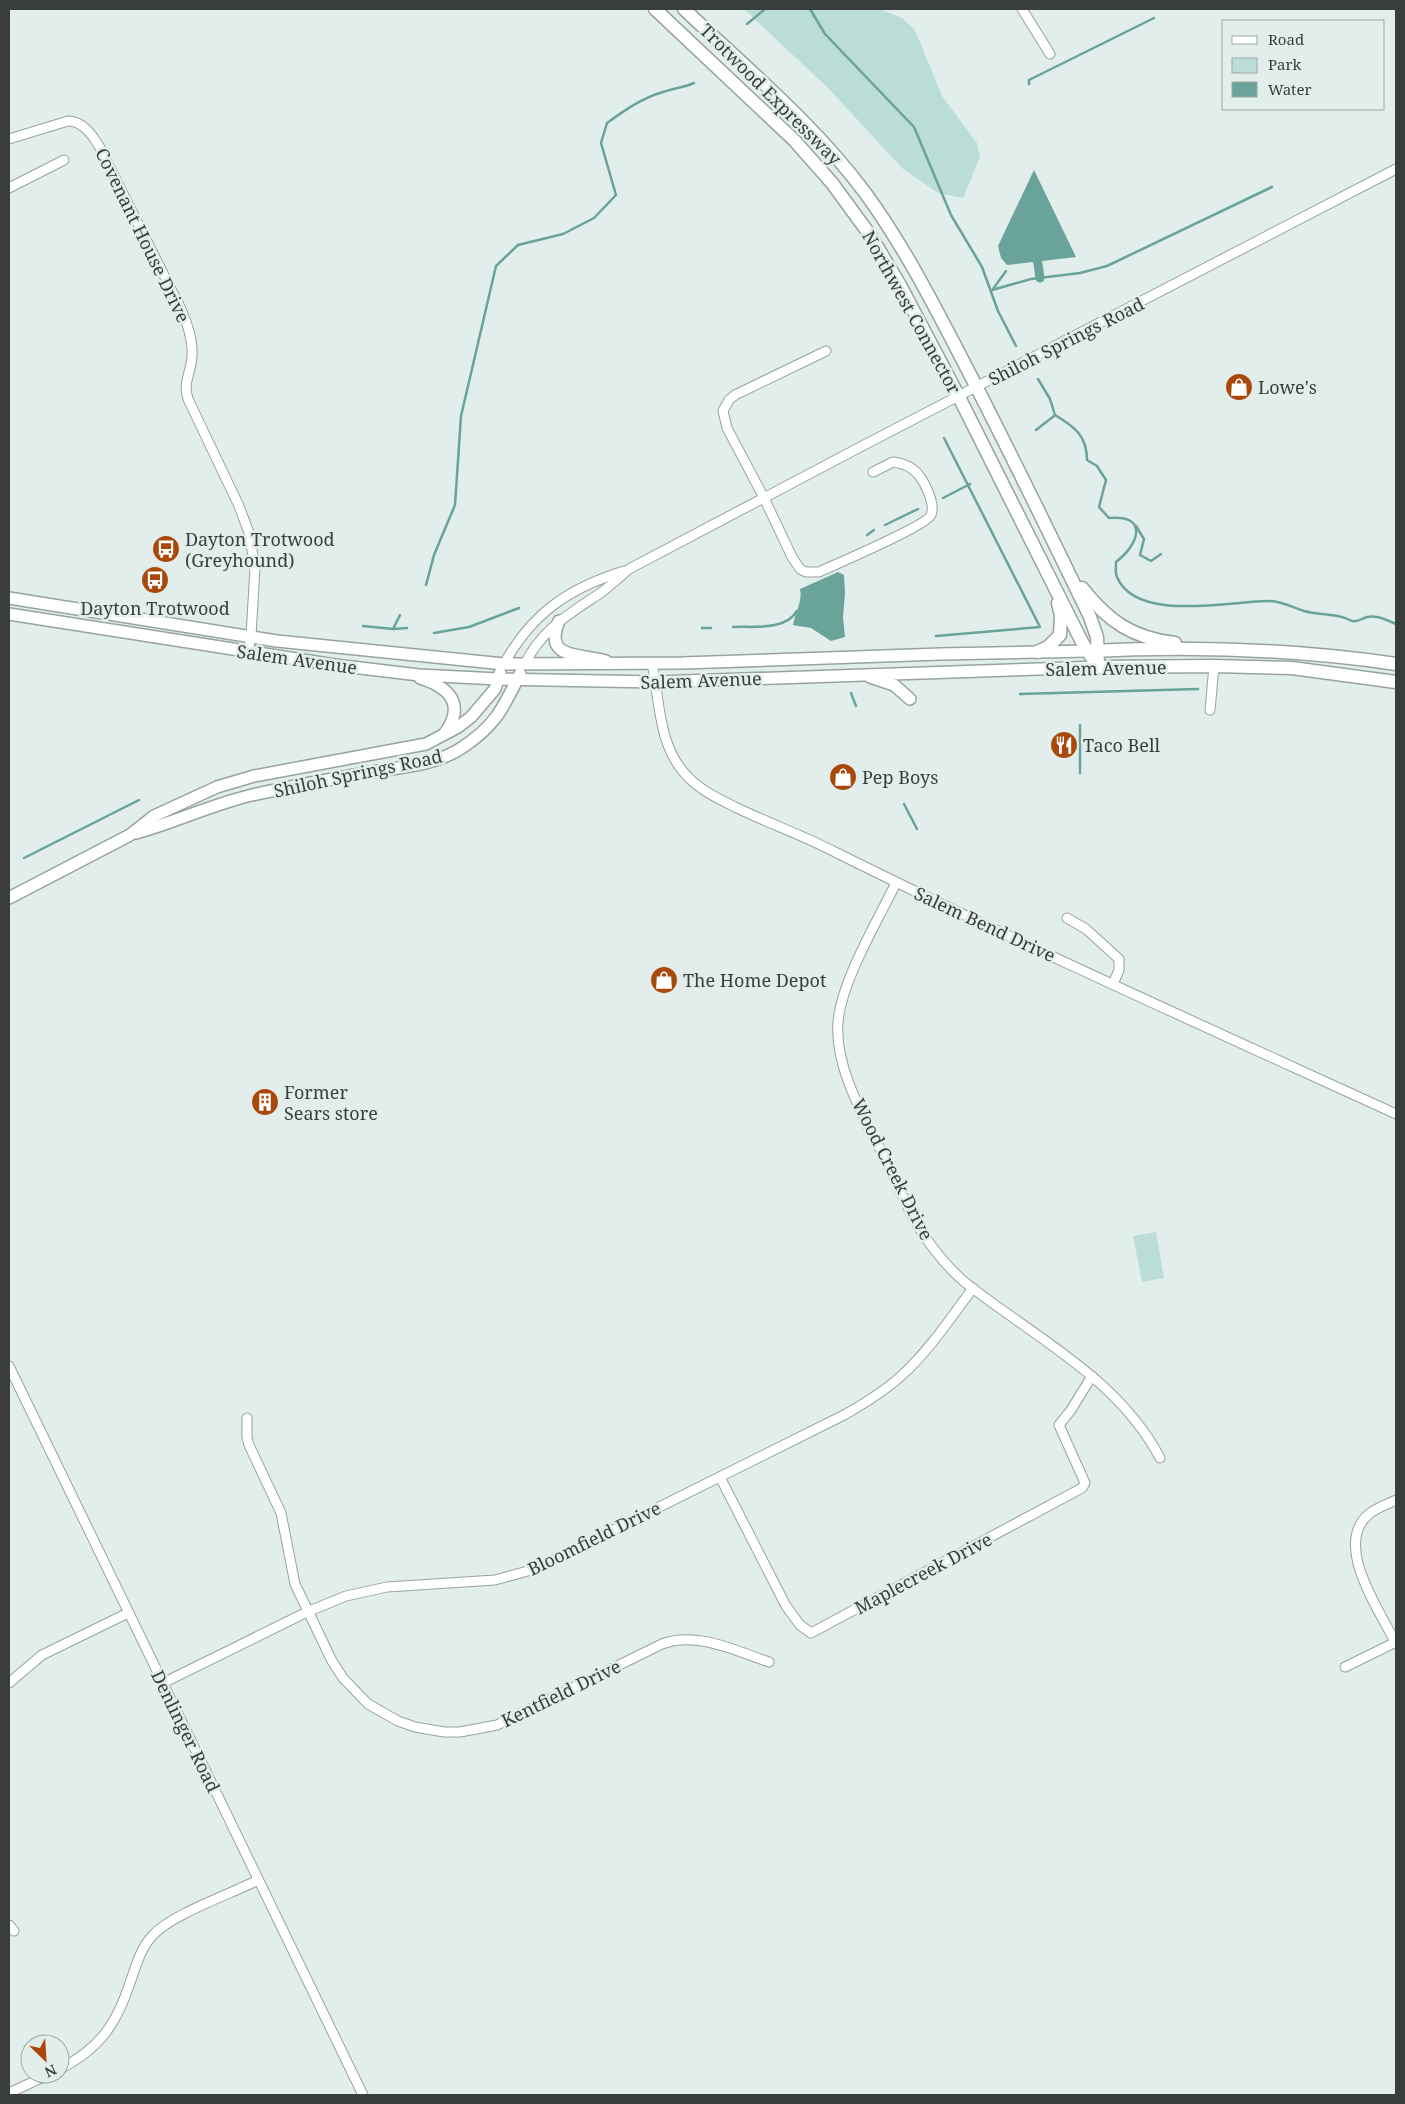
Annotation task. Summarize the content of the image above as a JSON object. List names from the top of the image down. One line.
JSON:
{"streets":{"highway":["Trotwood Expressway","Northwest Connector","Salem Avenue"],"main road":["Shiloh Springs Road"],"street":["Covenant House Drive","Salem Bend Drive","Wood Creek Drive","Bloomfield Drive","Maplecreek Drive","Kentfield Drive","Denlinger Road"]},"crossings":[["Trotwood Expressway","Northwest Connector"],["Trotwood Expressway","Shiloh Springs Road"],["Covenant House Drive","Salem Avenue"],["Northwest Connector","Shiloh Springs Road"],["Northwest Connector","Salem Avenue"],["Shiloh Springs Road","Salem Avenue"],["Salem Avenue","Salem Bend Drive"],["Salem Bend Drive","Wood Creek Drive"],["Wood Creek Drive","Bloomfield Drive"],["Wood Creek Drive","Maplecreek Drive"],["Bloomfield Drive","Maplecreek Drive"],["Bloomfield Drive","Kentfield Drive"],["Bloomfield Drive","Denlinger Road"]],"places":{"shop":["Lowe's","Pep Boys","The Home Depot"],"bus stop":["Dayton Trotwood (Greyhound)","Dayton Trotwood"],"restaurant":["Taco Bell"],"building":["Former Sears store"]},"legend":["Road","Park","Water"],"north":"bottom right"}
